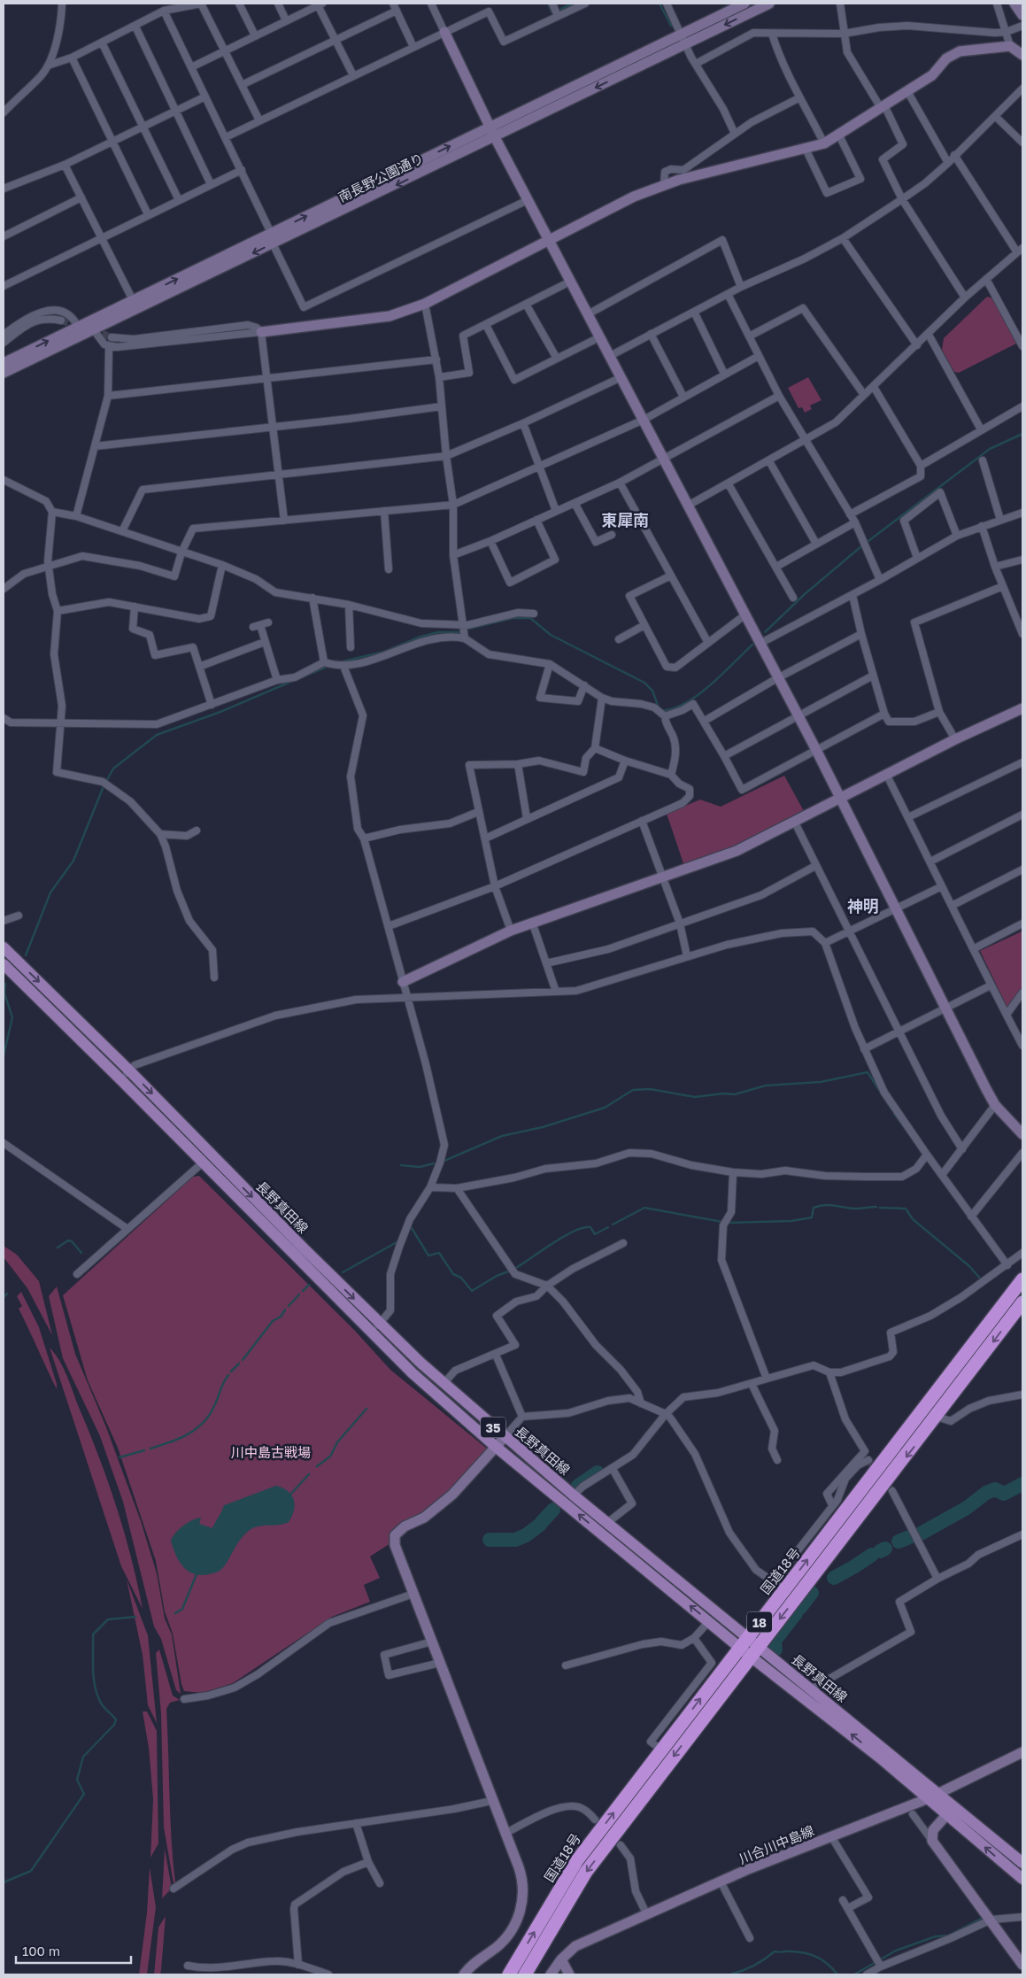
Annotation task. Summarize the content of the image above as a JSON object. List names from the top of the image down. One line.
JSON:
{"streets":{"highway":["国道18号","18"],"main road":["長野真田線","35"],"street":["南長野公園通り","川合川中島線"]},"crossings":[["長野真田線","国道18号"],["長野真田線","川合川中島線"]],"districts":["東犀南","神明"],"parks":["川中島古戦場"],"scale_bar":"100 m"}
